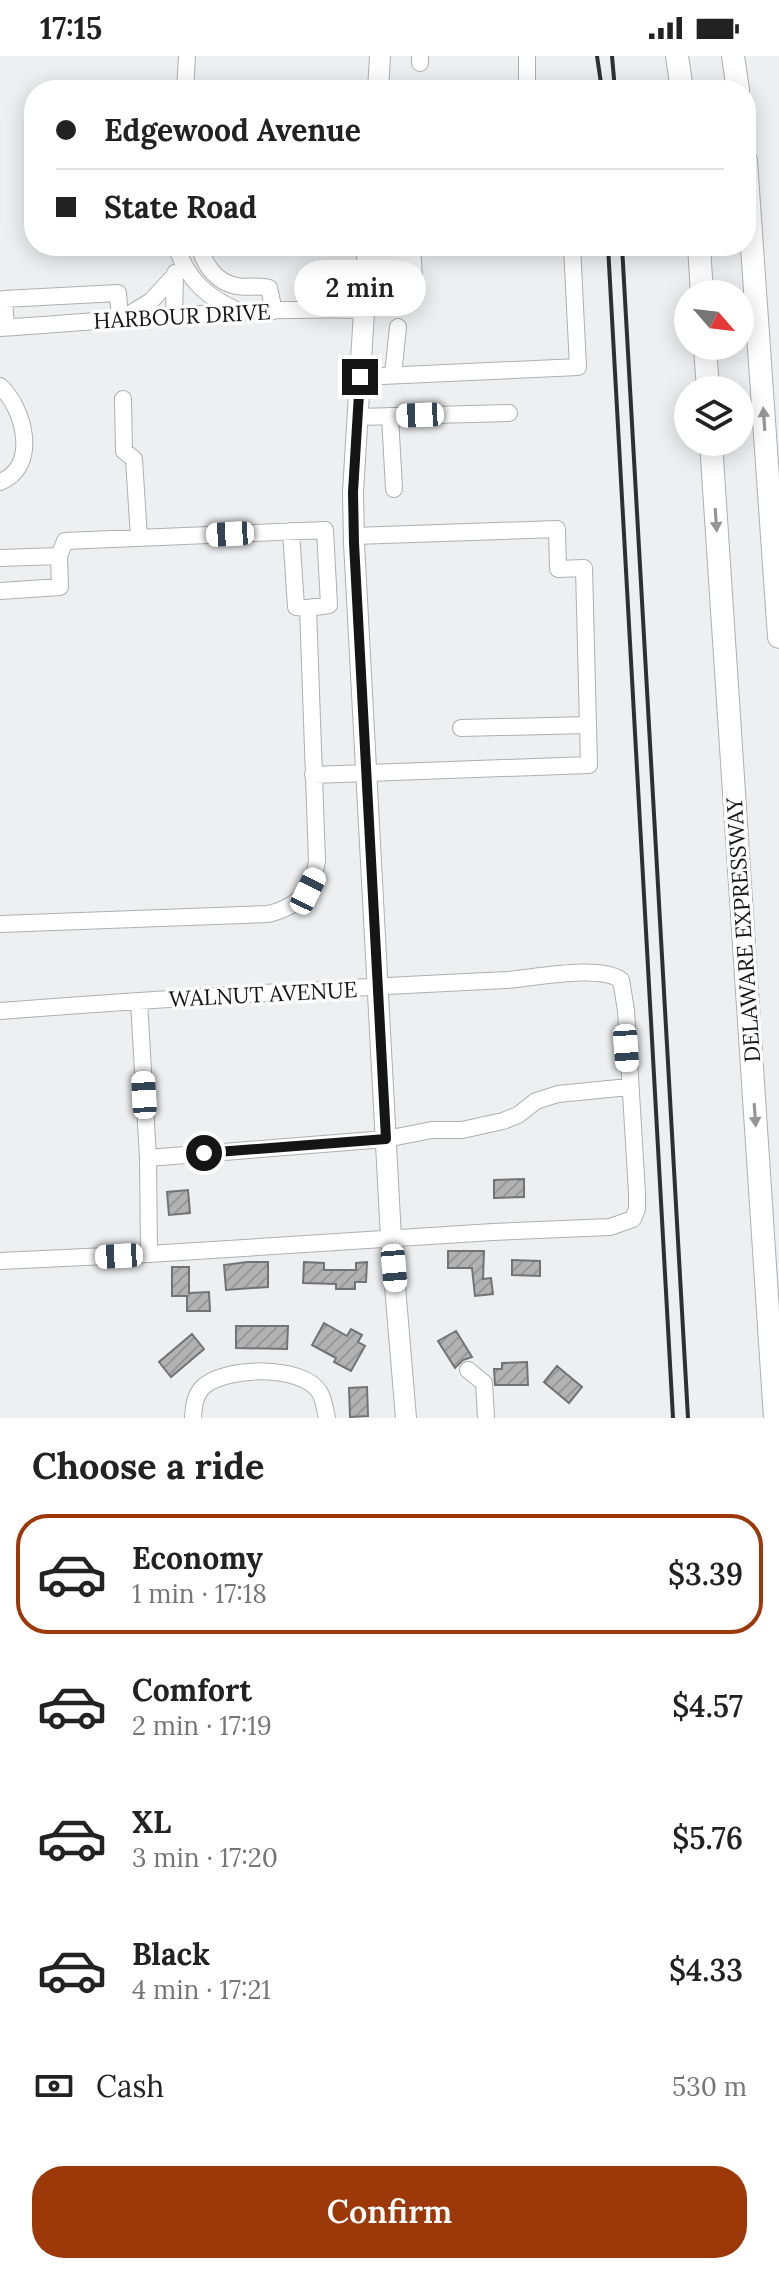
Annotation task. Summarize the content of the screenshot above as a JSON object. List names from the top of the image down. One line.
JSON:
{"streets":{"highway":["DELAWARE EXPRESSWAY"],"street":["HARBOUR DRIVE","WALNUT AVENUE"]},"one_way":["DELAWARE EXPRESSWAY"],"north":"bottom right","page":{"status":"17:15","banner":["Edgewood Avenue","State Road"],"bubble":"2 min","heading":"Choose a ride","list":[{"name":"Economy","note":"1 min · 17:18","value":"$3.39"},{"name":"Comfort","note":"2 min · 17:19","value":"$4.57"},{"name":"XL","note":"3 min · 17:20","value":"$5.76"},{"name":"Black","note":"4 min · 17:21","value":"$4.33"}],"pay":["Cash","530 m"],"buttons":"Confirm"}}
